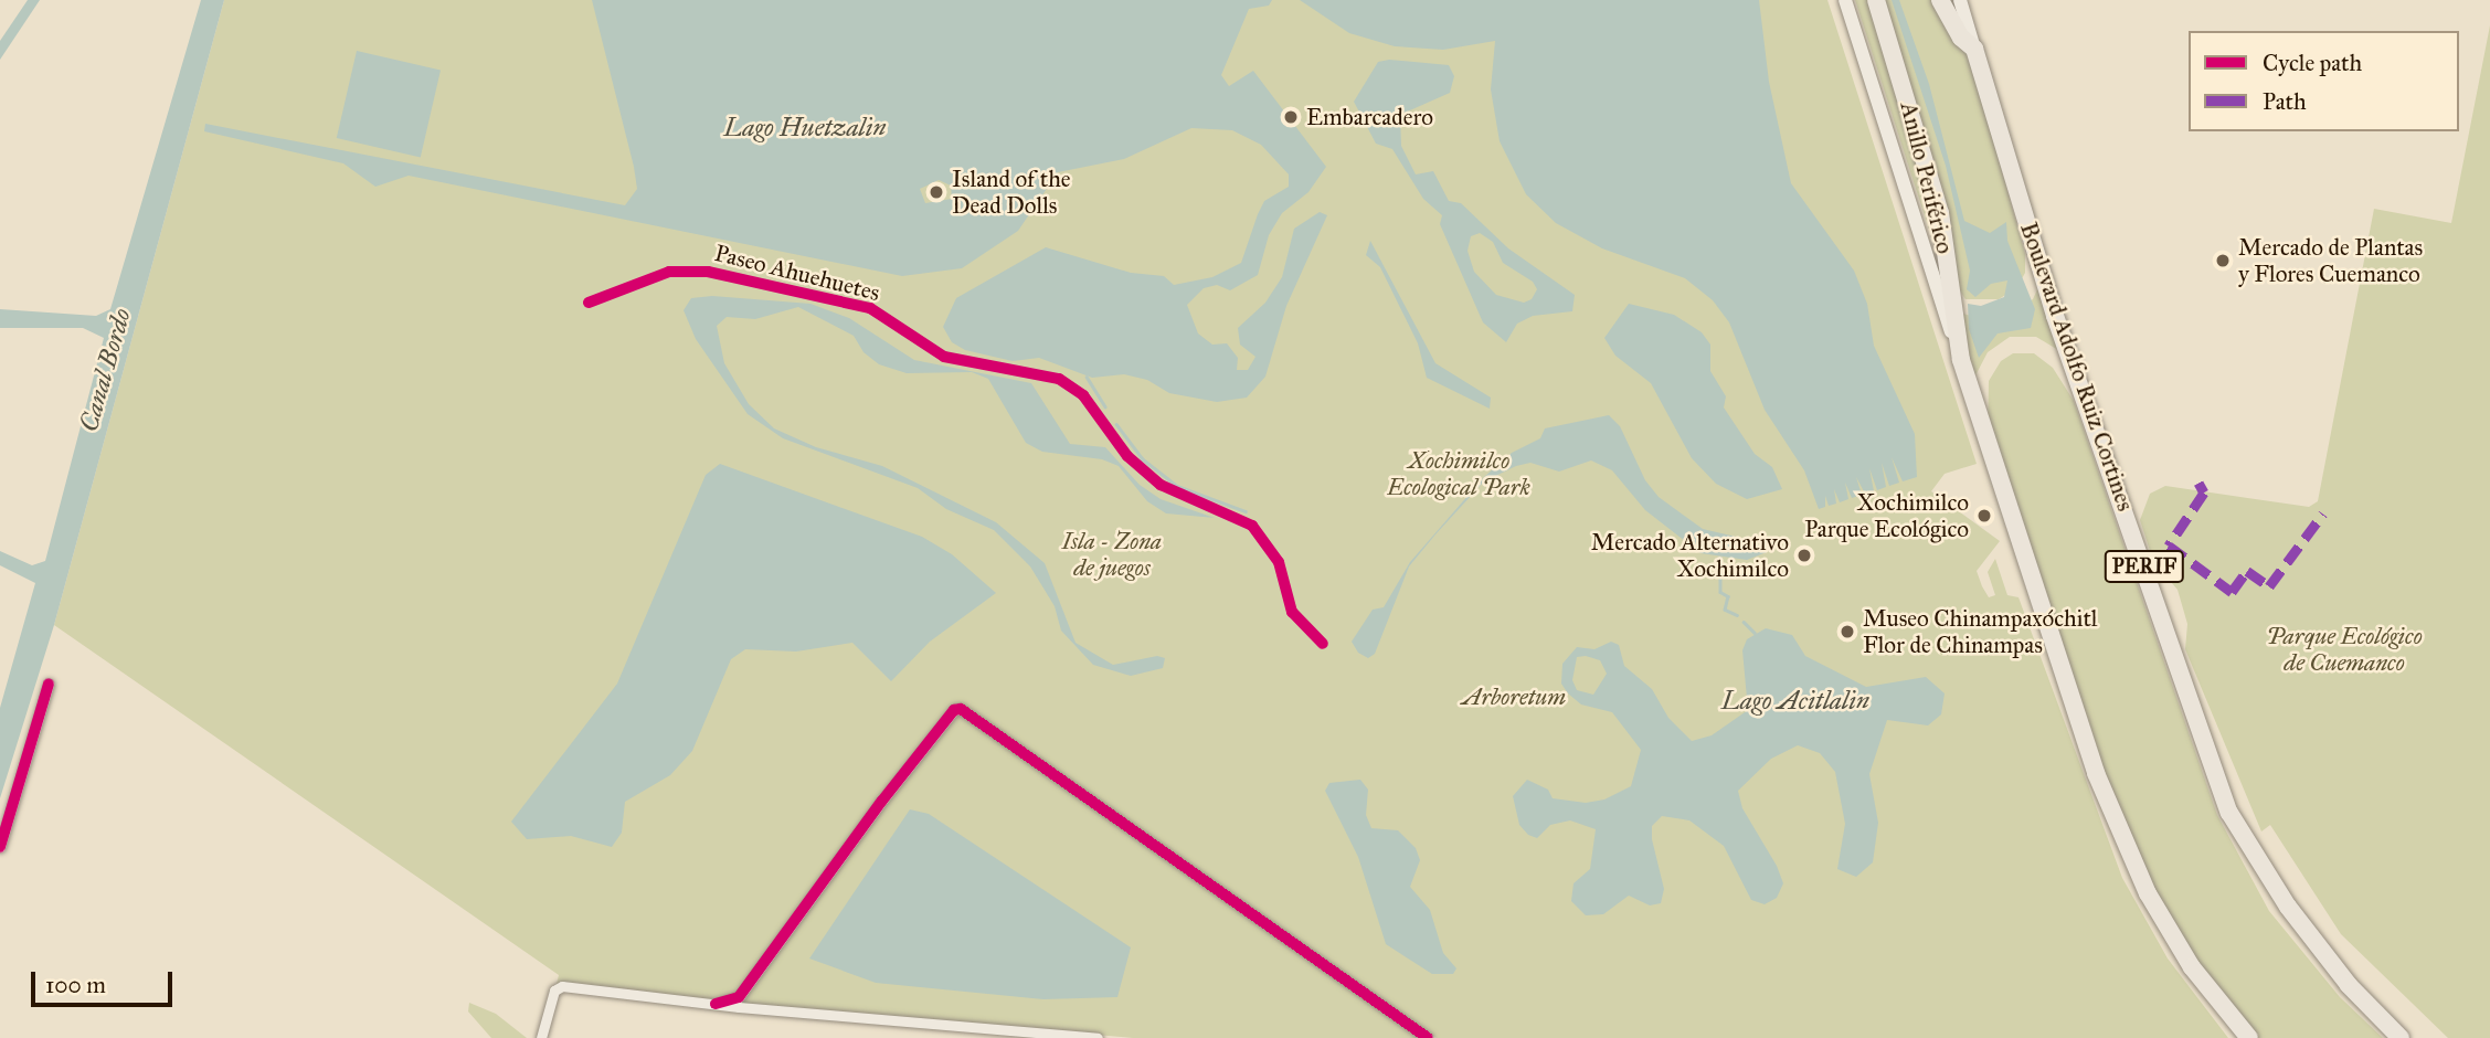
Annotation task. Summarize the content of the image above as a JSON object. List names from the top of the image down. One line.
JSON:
{"streets":{"highway":["Anillo Periférico","Boulevard Adolfo Ruiz Cortines","PERIF"],"cycle path":["Paseo Ahuehuetes"]},"water":["Lago Huetzalin","Canal Bordo","Lago Acitlalin"],"parks":["Xochimilco Ecological Park","Isla - Zona de juegos","Parque Ecológico de Cuemanco","Arboretum"],"places":["Embarcadero","Island of the Dead Dolls","Mercado de Plantas y Flores Cuemanco","Xochimilco Parque Ecológico","Mercado Alternativo Xochimilco","Museo Chinampaxóchitl Flor de Chinampas"],"legend":["Cycle path","Path"],"scale_bar":"100 m"}
